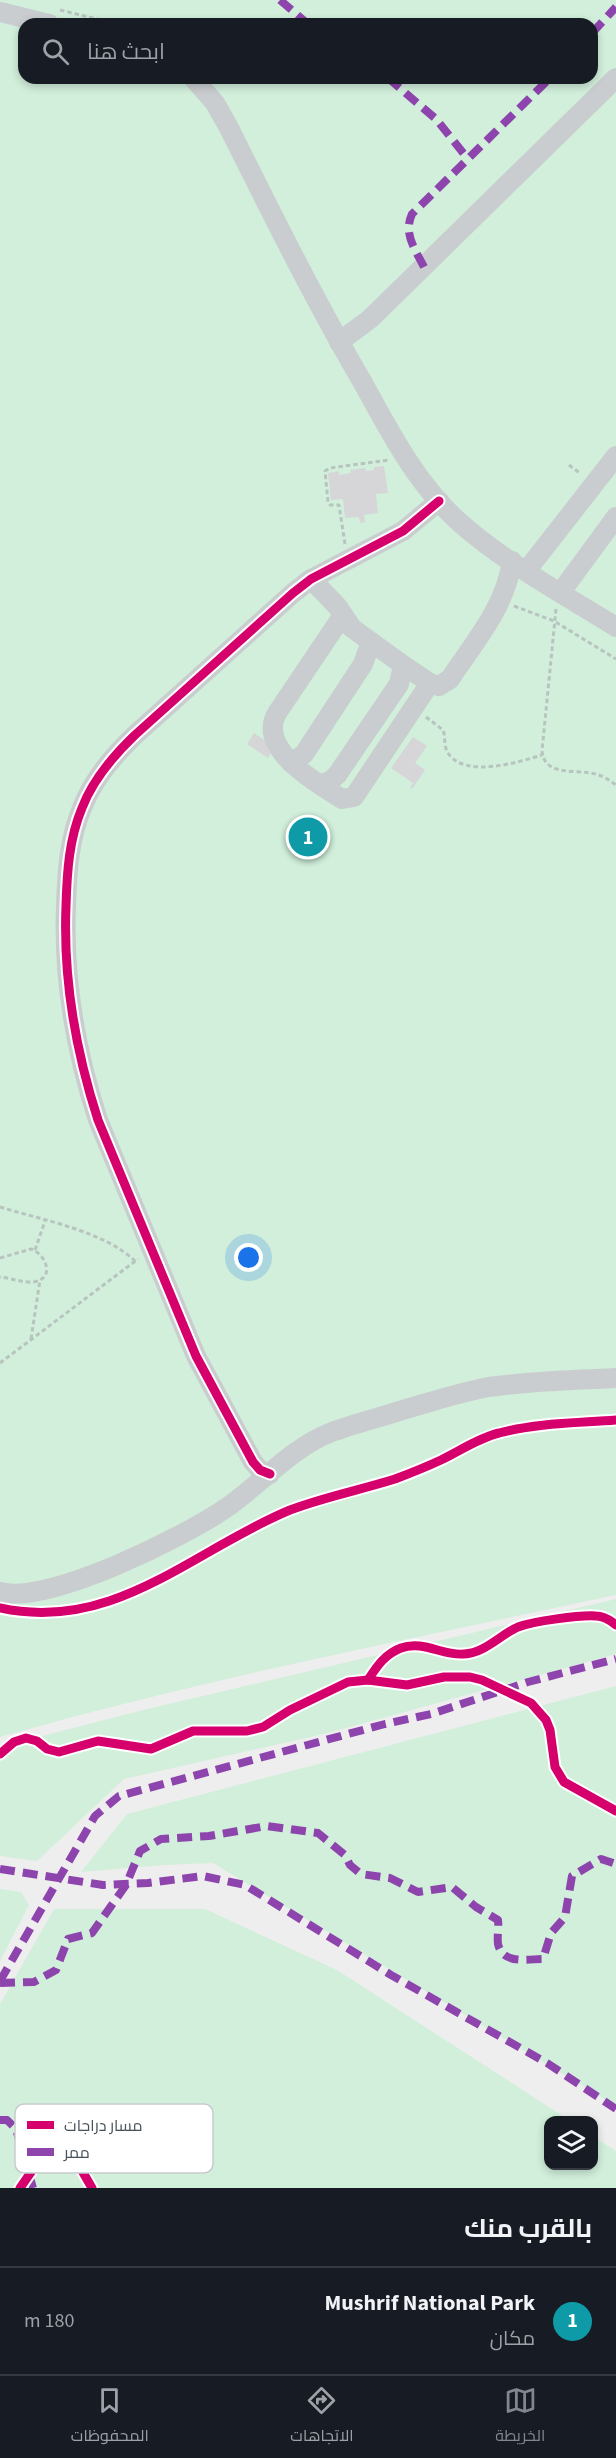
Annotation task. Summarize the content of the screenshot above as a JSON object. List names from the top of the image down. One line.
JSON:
{"legend":["مسار دراجات","ممر"],"page":{"search":"ابحث هنا","pins":"1","heading":"بالقرب منك","list":[{"mark":"1","name":"Mushrif National Park","note":"مكان","value":"180 m"}],"nav":["الخريطة","الاتجاهات","المحفوظات"]}}
